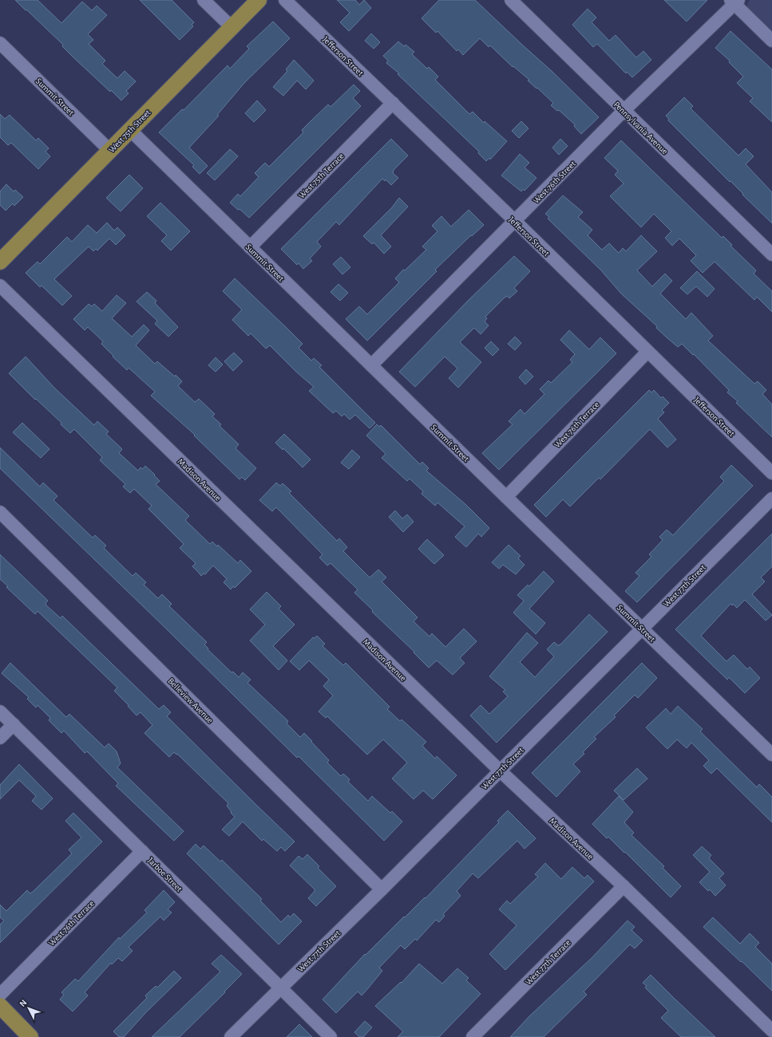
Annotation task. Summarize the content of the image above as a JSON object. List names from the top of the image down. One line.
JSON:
{"streets":{"main road":["West 75th Street"],"street":["Jefferson Street","Summit Street","Pennsylvania Avenue","West 75th Terrace","West 76th Street","West 76th Terrace","Madison Avenue","West 77th Street","Belleview Avenue","Jarboe Street","West 77th Terrace"]},"crossings":[["Jefferson Street","West 75th Terrace"],["Jefferson Street","West 76th Street"],["Jefferson Street","West 76th Terrace"],["Summit Street","West 75th Street"],["Summit Street","West 75th Terrace"],["Summit Street","West 76th Street"],["Summit Street","West 76th Terrace"],["Summit Street","West 77th Street"],["Pennsylvania Avenue","West 76th Street"],["West 76th Terrace","Jarboe Street"],["Madison Avenue","West 77th Street"],["Madison Avenue","West 77th Terrace"],["West 77th Street","Belleview Avenue"],["West 77th Street","Jarboe Street"]],"north":"top left"}
